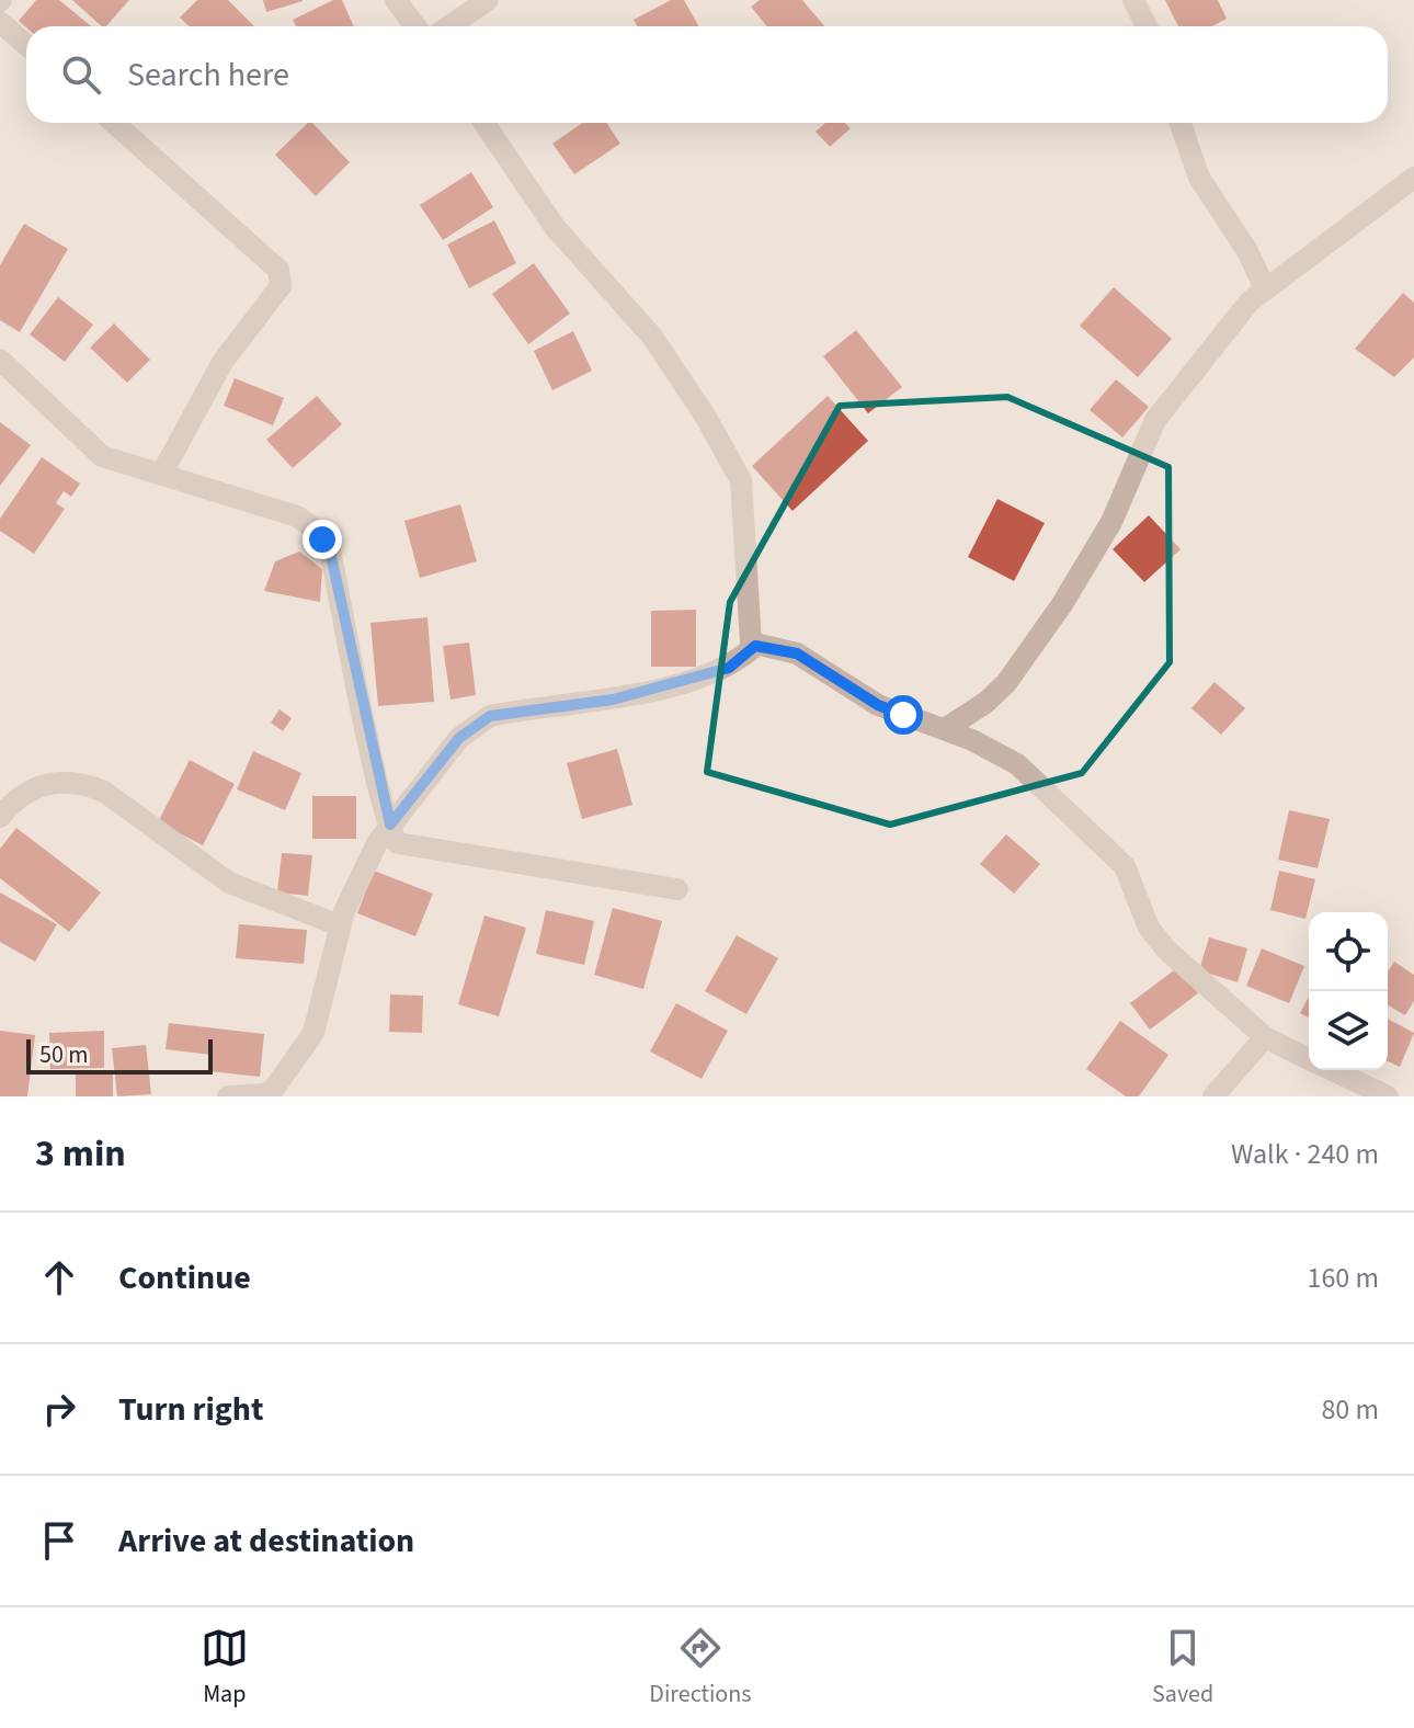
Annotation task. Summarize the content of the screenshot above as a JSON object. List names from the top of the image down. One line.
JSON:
{"scale_bar":"50 m","page":{"search":"Search here","scale":"50 m","heading":["3 min","Walk · 240 m"],"list":[["Continue","160 m"],["Turn right","80 m"],"Arrive at destination"],"nav":["Map","Directions","Saved"]}}
